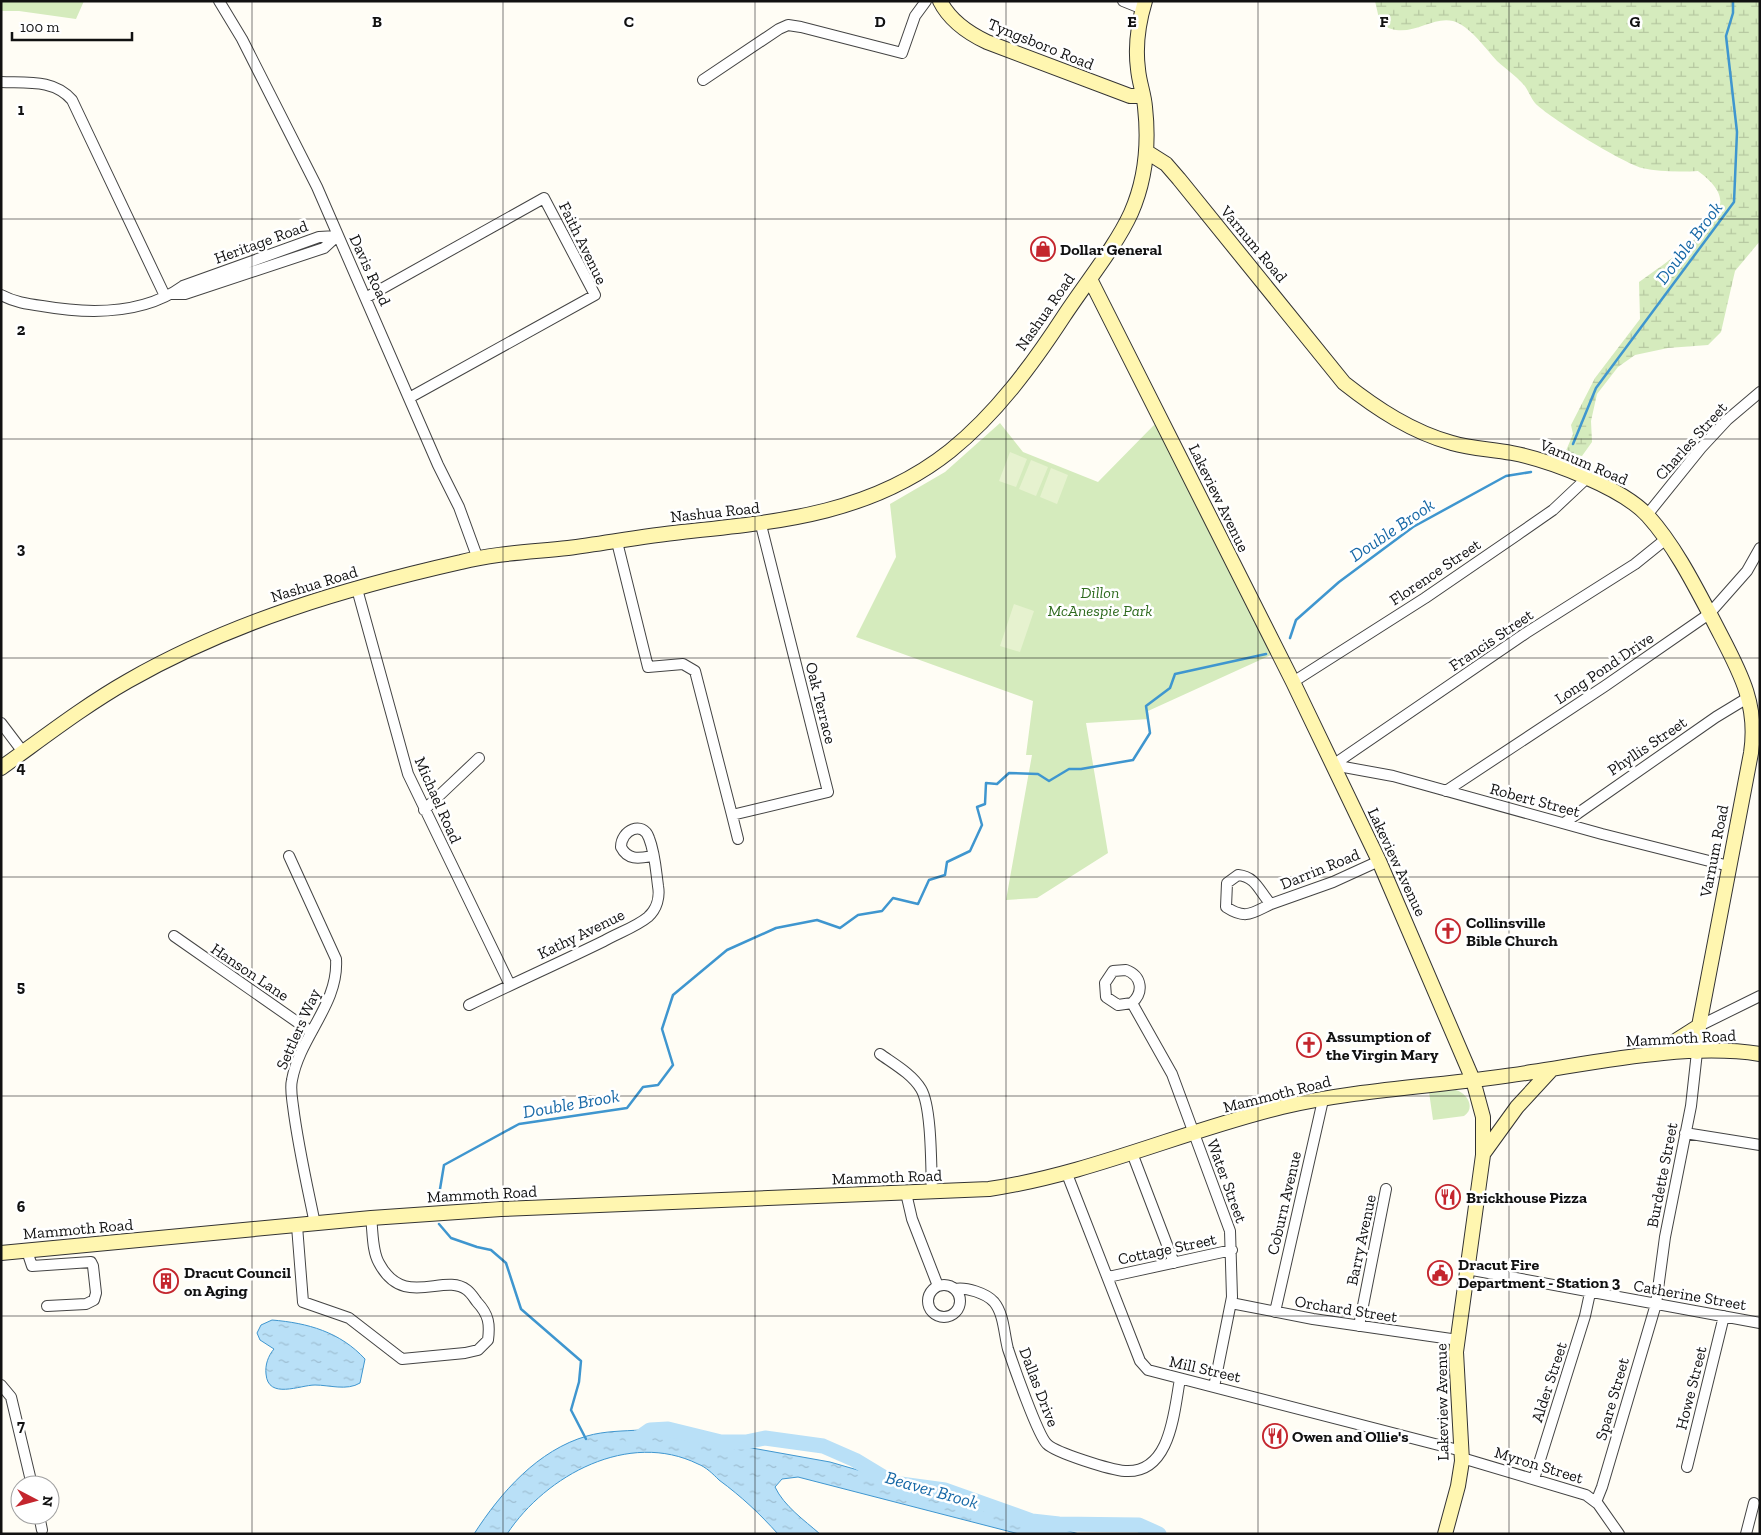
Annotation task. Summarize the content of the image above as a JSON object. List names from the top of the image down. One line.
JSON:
{"streets":{"main road":["Tyngsboro Road","Varnum Road","Nashua Road","Lakeview Avenue","Mammoth Road"],"street":["Heritage Road","Faith Avenue","Davis Road","Charles Street","Florence Street","Francis Street","Long Pond Drive","Oak Terrace","Phyllis Street","Michael Road","Robert Street","Darrin Road","Kathy Avenue","Hanson Lane","Settlers Way","Burdette Street","Water Street","Coburn Avenue","Barry Avenue","Cottage Street","Catherine Street","Orchard Street","Mill Street","Alder Street","Dallas Drive","Howe Street","Spare Street","Myron Street"]},"crossings":[["Tyngsboro Road","Nashua Road"],["Heritage Road","Davis Road"],["Faith Avenue","Davis Road"],["Varnum Road","Nashua Road"],["Varnum Road","Charles Street"],["Varnum Road","Florence Street"],["Varnum Road","Francis Street"],["Varnum Road","Long Pond Drive"],["Varnum Road","Phyllis Street"],["Varnum Road","Robert Street"],["Varnum Road","Mammoth Road"],["Varnum Road","Burdette Street"],["Davis Road","Nashua Road"],["Nashua Road","Lakeview Avenue"],["Nashua Road","Oak Terrace"],["Nashua Road","Michael Road"],["Lakeview Avenue","Florence Street"],["Lakeview Avenue","Francis Street"],["Lakeview Avenue","Robert Street"],["Lakeview Avenue","Darrin Road"],["Lakeview Avenue","Mammoth Road"],["Lakeview Avenue","Catherine Street"],["Lakeview Avenue","Orchard Street"],["Lakeview Avenue","Mill Street"],["Lakeview Avenue","Myron Street"],["Francis Street","Robert Street"],["Long Pond Drive","Robert Street"],["Phyllis Street","Robert Street"],["Michael Road","Kathy Avenue"],["Hanson Lane","Settlers Way"],["Settlers Way","Mammoth Road"],["Mammoth Road","Burdette Street"],["Mammoth Road","Water Street"],["Mammoth Road","Coburn Avenue"],["Mammoth Road","Mill Street"],["Burdette Street","Catherine Street"],["Burdette Street","Spare Street"],["Water Street","Cottage Street"],["Water Street","Orchard Street"],["Water Street","Mill Street"],["Coburn Avenue","Orchard Street"],["Barry Avenue","Orchard Street"],["Cottage Street","Mill Street"],["Catherine Street","Alder Street"],["Catherine Street","Howe Street"],["Catherine Street","Spare Street"],["Mill Street","Dallas Drive"],["Mill Street","Myron Street"],["Alder Street","Myron Street"],["Spare Street","Myron Street"]],"water":["Double Brook","Beaver Brook"],"parks":["Dillon McAnespie Park"],"places":{"shop":["Dollar General"],"church":["Collinsville Bible Church","Assumption of the Virgin Mary"],"restaurant":["Brickhouse Pizza","Owen and Ollie's"],"public building":["Dracut Fire Department - Station 3"],"building":["Dracut Council on Aging"]},"scale_bar":"100 m","north":"right","grid":{"columns":["B","C","D","E","F","G"],"rows":["1","2","3","4","5","6","7"]}}
